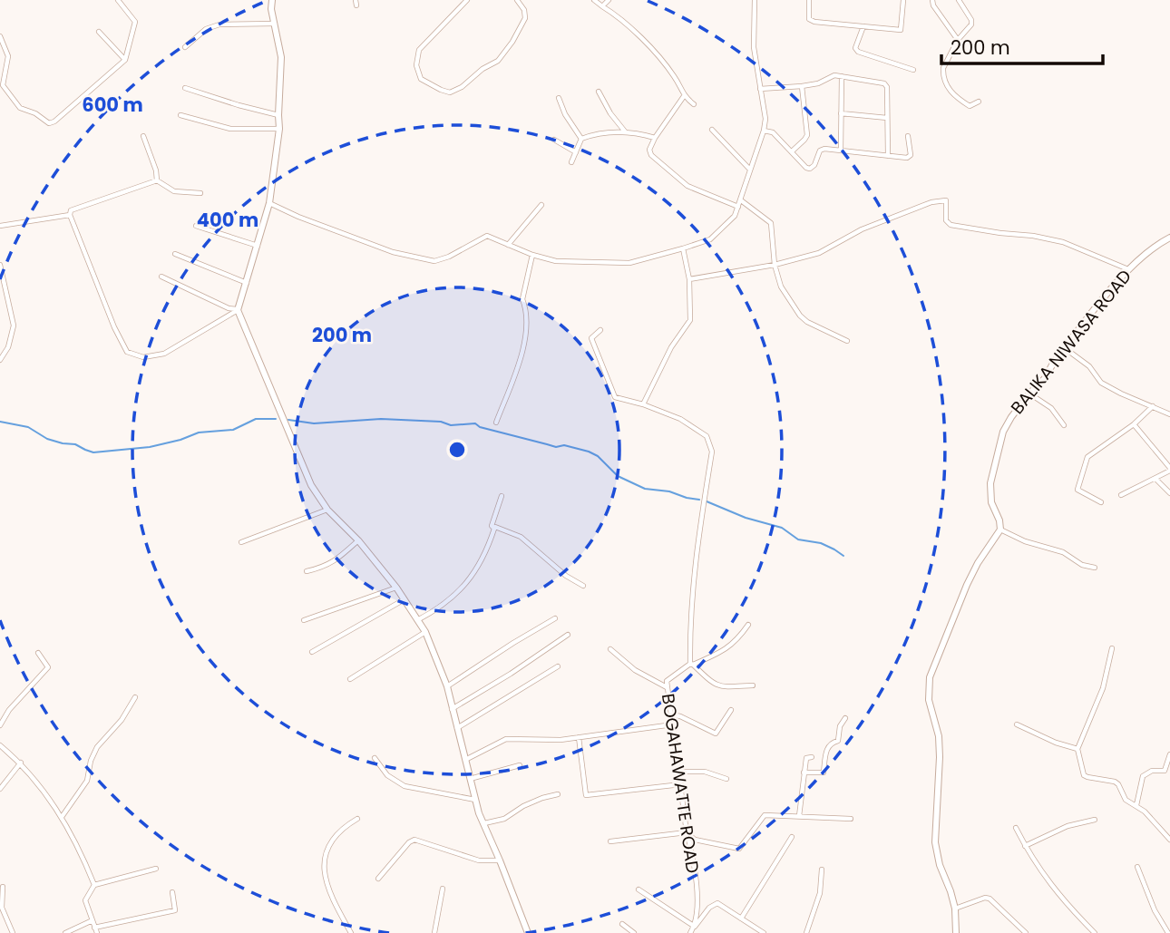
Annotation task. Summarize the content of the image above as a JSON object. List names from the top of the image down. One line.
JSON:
{"streets":{"street":["BALIKA NIWASA ROAD","BOGAHAWATTE ROAD"]},"scale_bar":"200 m","rings":["600 m","400 m","200 m"]}
